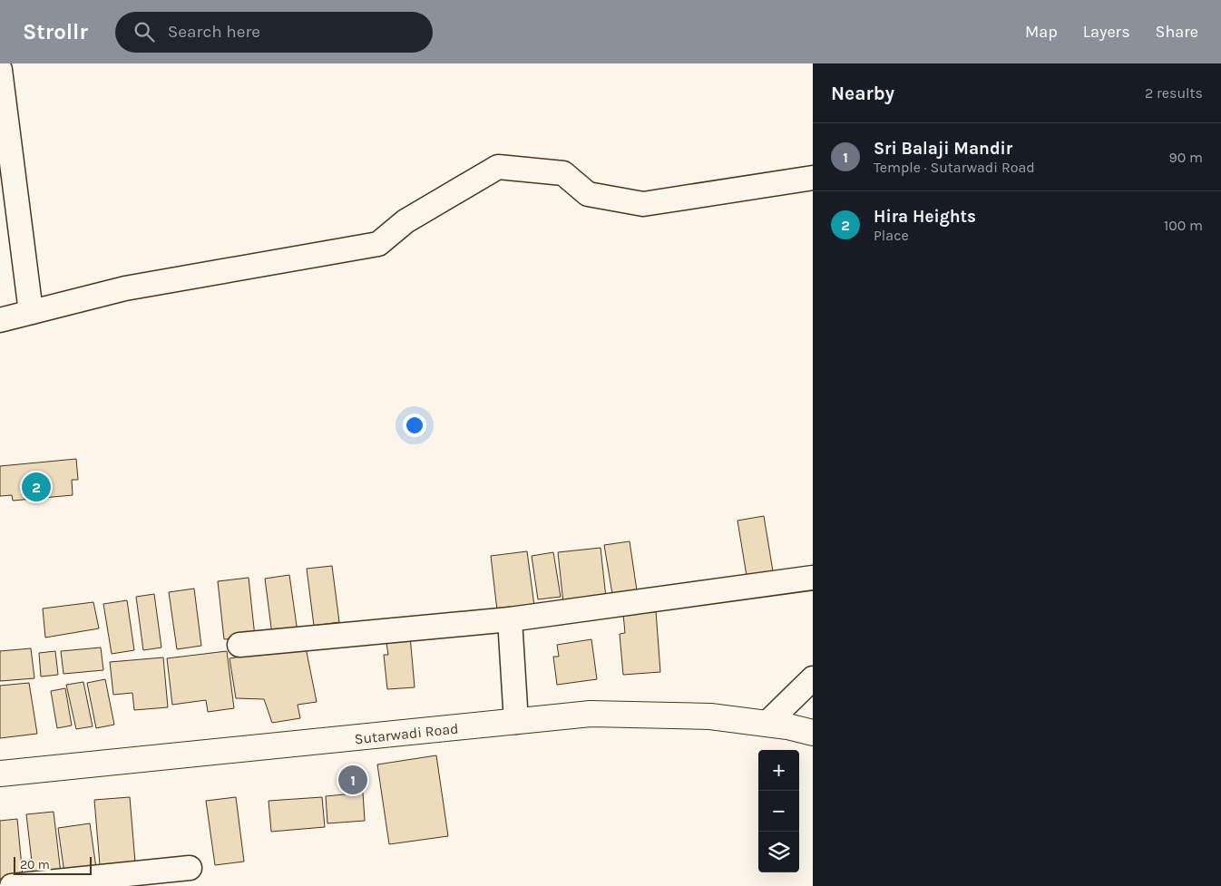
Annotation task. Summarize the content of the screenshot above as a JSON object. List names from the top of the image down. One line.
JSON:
{"streets":{"street":["Sutarwadi Road"]},"scale_bar":"20 m","page":{"header":"Strollr","search":"Search here","nav":["Map","Layers","Share"],"heading":["Nearby","2 results"],"list":[{"mark":"1","name":"Sri Balaji Mandir","note":"Temple · Sutarwadi Road","value":"90 m"},{"mark":"2","name":"Hira Heights","note":"Place","value":"100 m"}],"pins":["2","1"],"map_buttons":["+","−"],"scale":"20 m"}}
